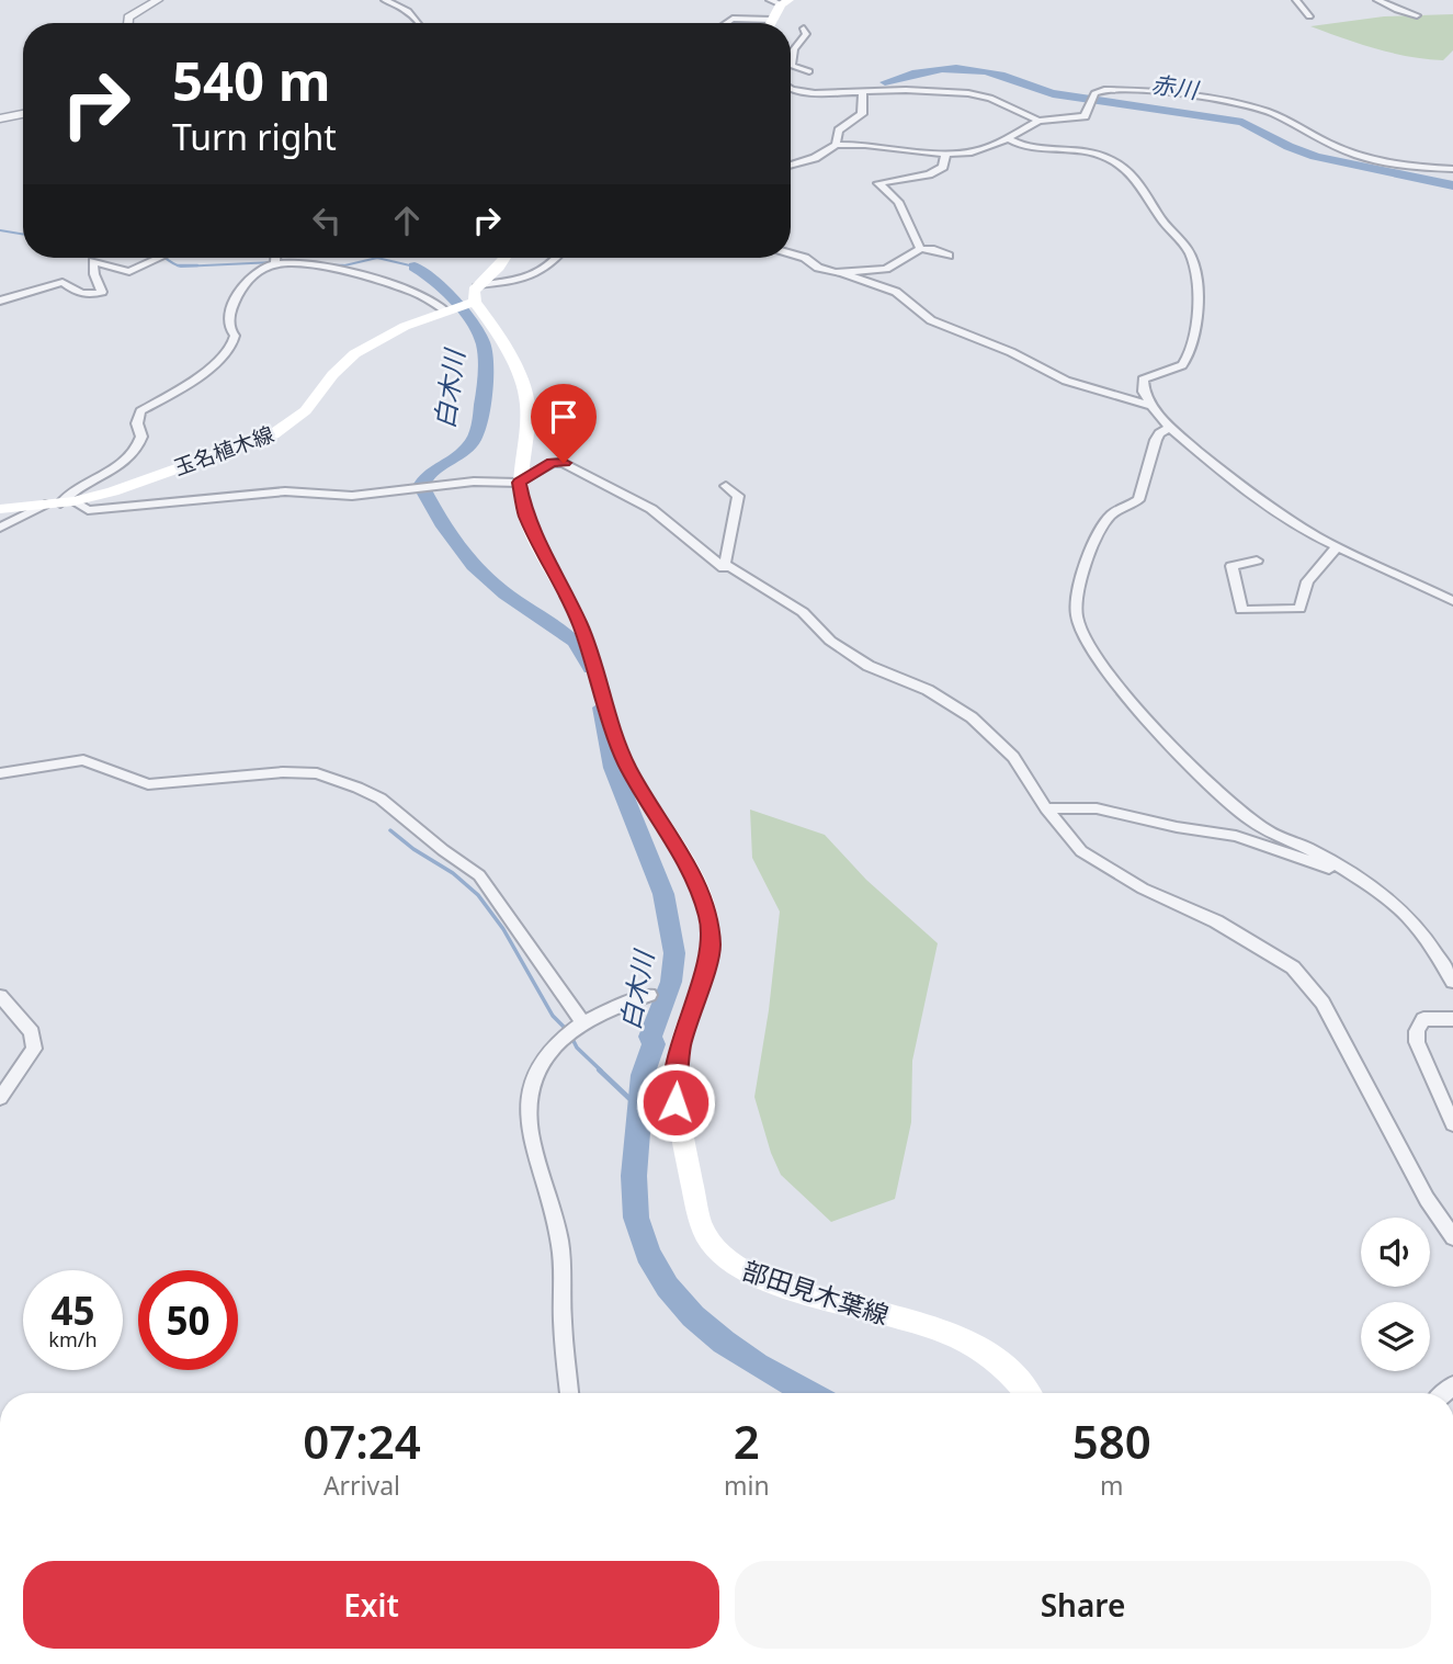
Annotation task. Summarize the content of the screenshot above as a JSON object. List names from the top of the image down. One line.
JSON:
{"streets":{"main road":["玉名植木線","部田見木葉線"]},"crossings":[["玉名植木線","部田見木葉線"]],"water":["赤川","白木川"],"page":{"turn":["540 m","Turn right"],"speed":"45 km/h","limit":"50","eta":["07:24","Arrival","2","min","580","m"],"buttons":["Exit","Share"]}}
